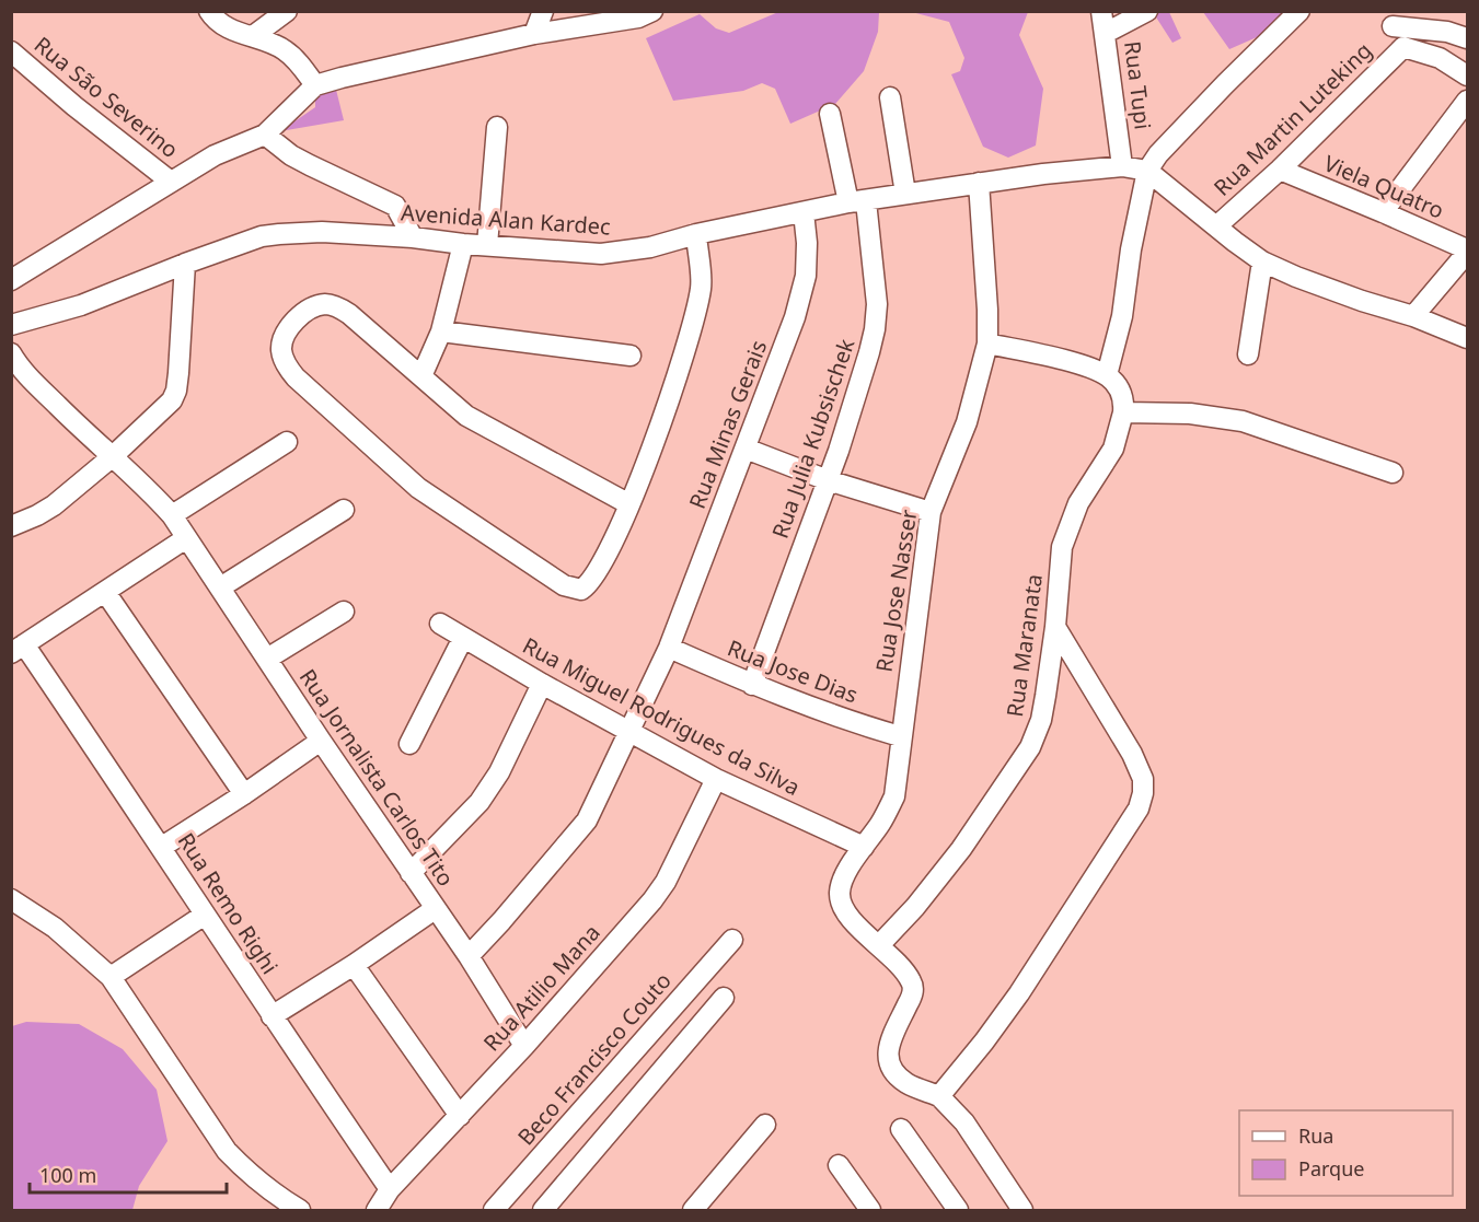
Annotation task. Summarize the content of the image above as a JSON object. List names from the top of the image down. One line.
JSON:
{"streets":{"street":["Rua Tupi","Rua São Severino","Rua Martin Luteking","Viela Quatro","Avenida Alan Kardec","Rua Minas Gerais","Rua Julia Kubsischek","Rua Jose Nasser","Rua Maranata","Rua Jose Dias","Rua Miguel Rodrigues da Silva","Rua Jornalista Carlos Tito","Rua Remo Righi","Rua Atilio Mana","Beco Francisco Couto"]},"crossings":[["Rua Tupi","Avenida Alan Kardec"],["Rua Martin Luteking","Viela Quatro"],["Avenida Alan Kardec","Rua Minas Gerais"],["Avenida Alan Kardec","Rua Julia Kubsischek"],["Avenida Alan Kardec","Rua Jose Nasser"],["Rua Minas Gerais","Rua Jose Dias"],["Rua Minas Gerais","Rua Miguel Rodrigues da Silva"],["Rua Minas Gerais","Rua Jornalista Carlos Tito"],["Rua Julia Kubsischek","Rua Jose Dias"],["Rua Jose Nasser","Rua Maranata"],["Rua Jose Nasser","Rua Jose Dias"],["Rua Jose Nasser","Rua Miguel Rodrigues da Silva"],["Rua Miguel Rodrigues da Silva","Rua Atilio Mana"],["Rua Jornalista Carlos Tito","Rua Atilio Mana"],["Rua Remo Righi","Rua Atilio Mana"]],"legend":["Rua","Parque"],"scale_bar":"100 m"}
